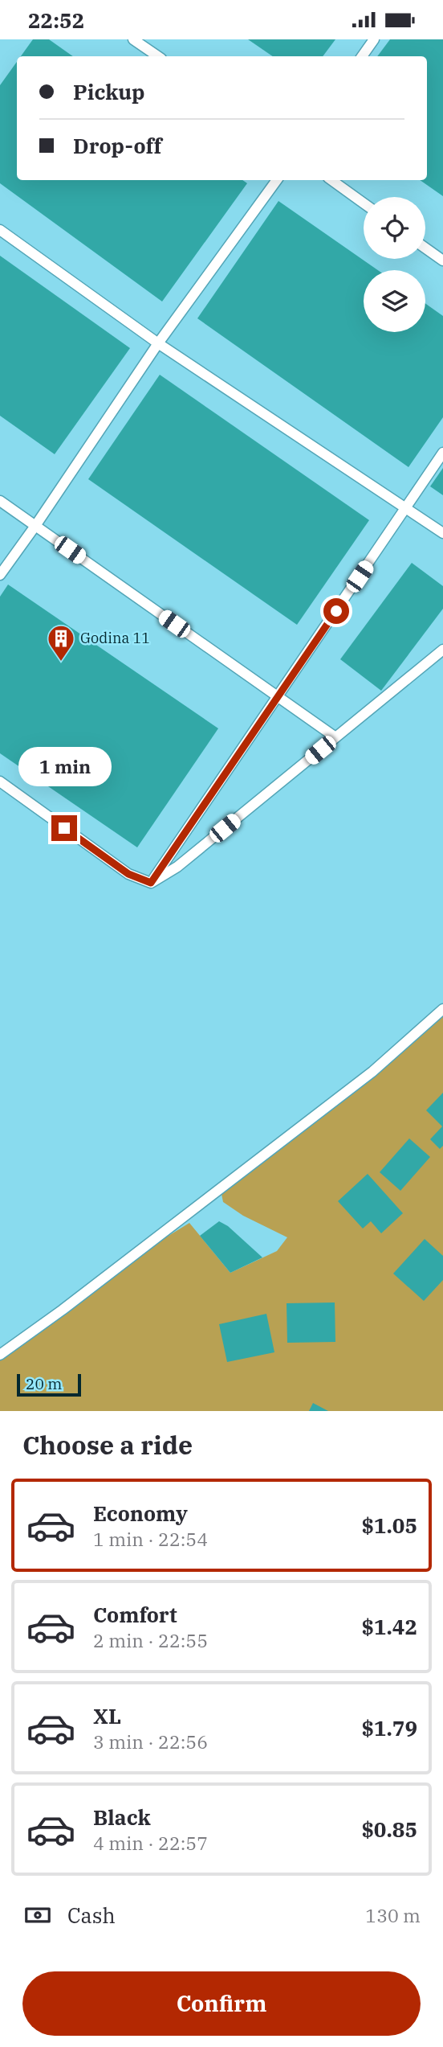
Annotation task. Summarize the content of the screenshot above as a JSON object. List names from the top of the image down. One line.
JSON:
{"places":{"building":["Godina 11"]},"scale_bar":"20 m","page":{"status":"22:52","banner":["Pickup","Drop-off"],"bubble":"1 min","scale":"20 m","heading":"Choose a ride","list":[{"name":"Economy","note":"1 min · 22:54","value":"$1.05"},{"name":"Comfort","note":"2 min · 22:55","value":"$1.42"},{"name":"XL","note":"3 min · 22:56","value":"$1.79"},{"name":"Black","note":"4 min · 22:57","value":"$0.85"}],"pay":["Cash","130 m"],"buttons":"Confirm"}}
